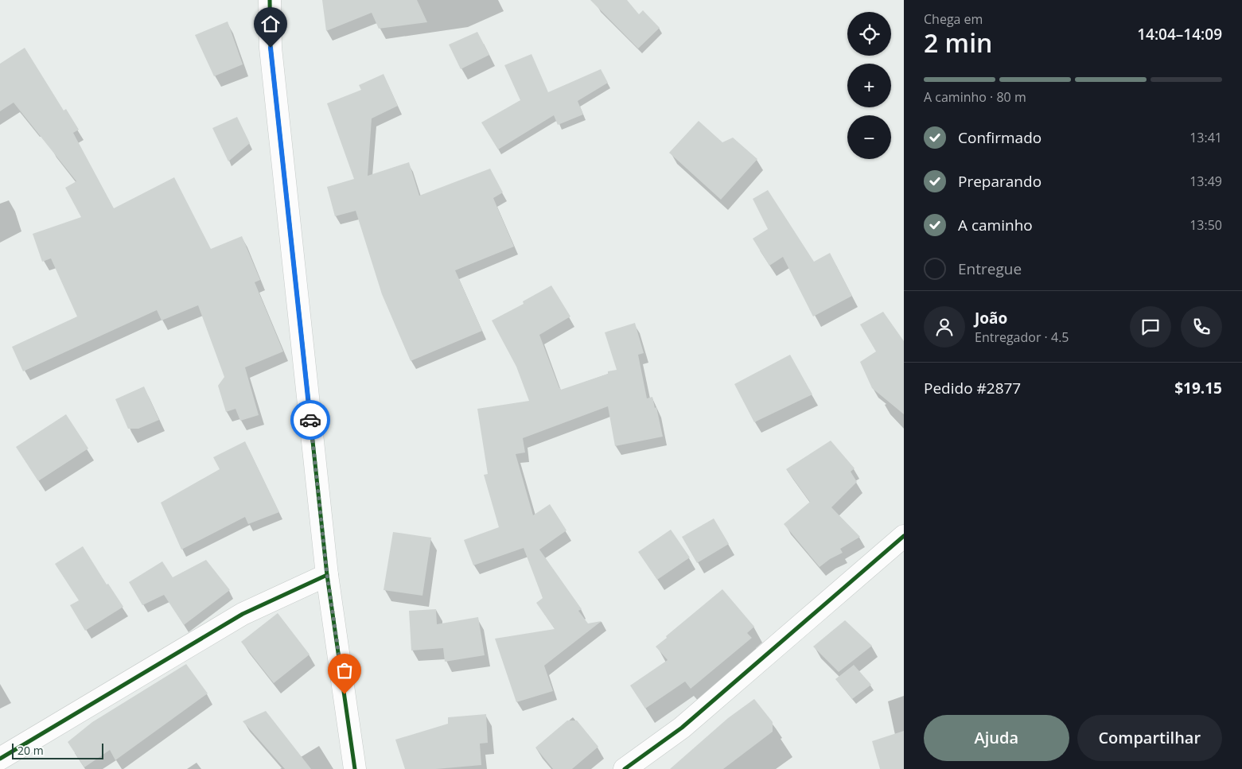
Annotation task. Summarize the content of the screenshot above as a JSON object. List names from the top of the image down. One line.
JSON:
{"scale_bar":"20 m","page":{"heading":["2 min","Chega em","14:04–14:09"],"panel":["João","Entregador · 4.5","Pedido #2877","$19.15"],"map_buttons":["+","−"],"bar":"A caminho · 80 m","list":[["Confirmado","13:41"],["Preparando","13:49"],["A caminho","13:50"],"Entregue"],"buttons":["Ajuda","Compartilhar"],"scale":"20 m"}}
